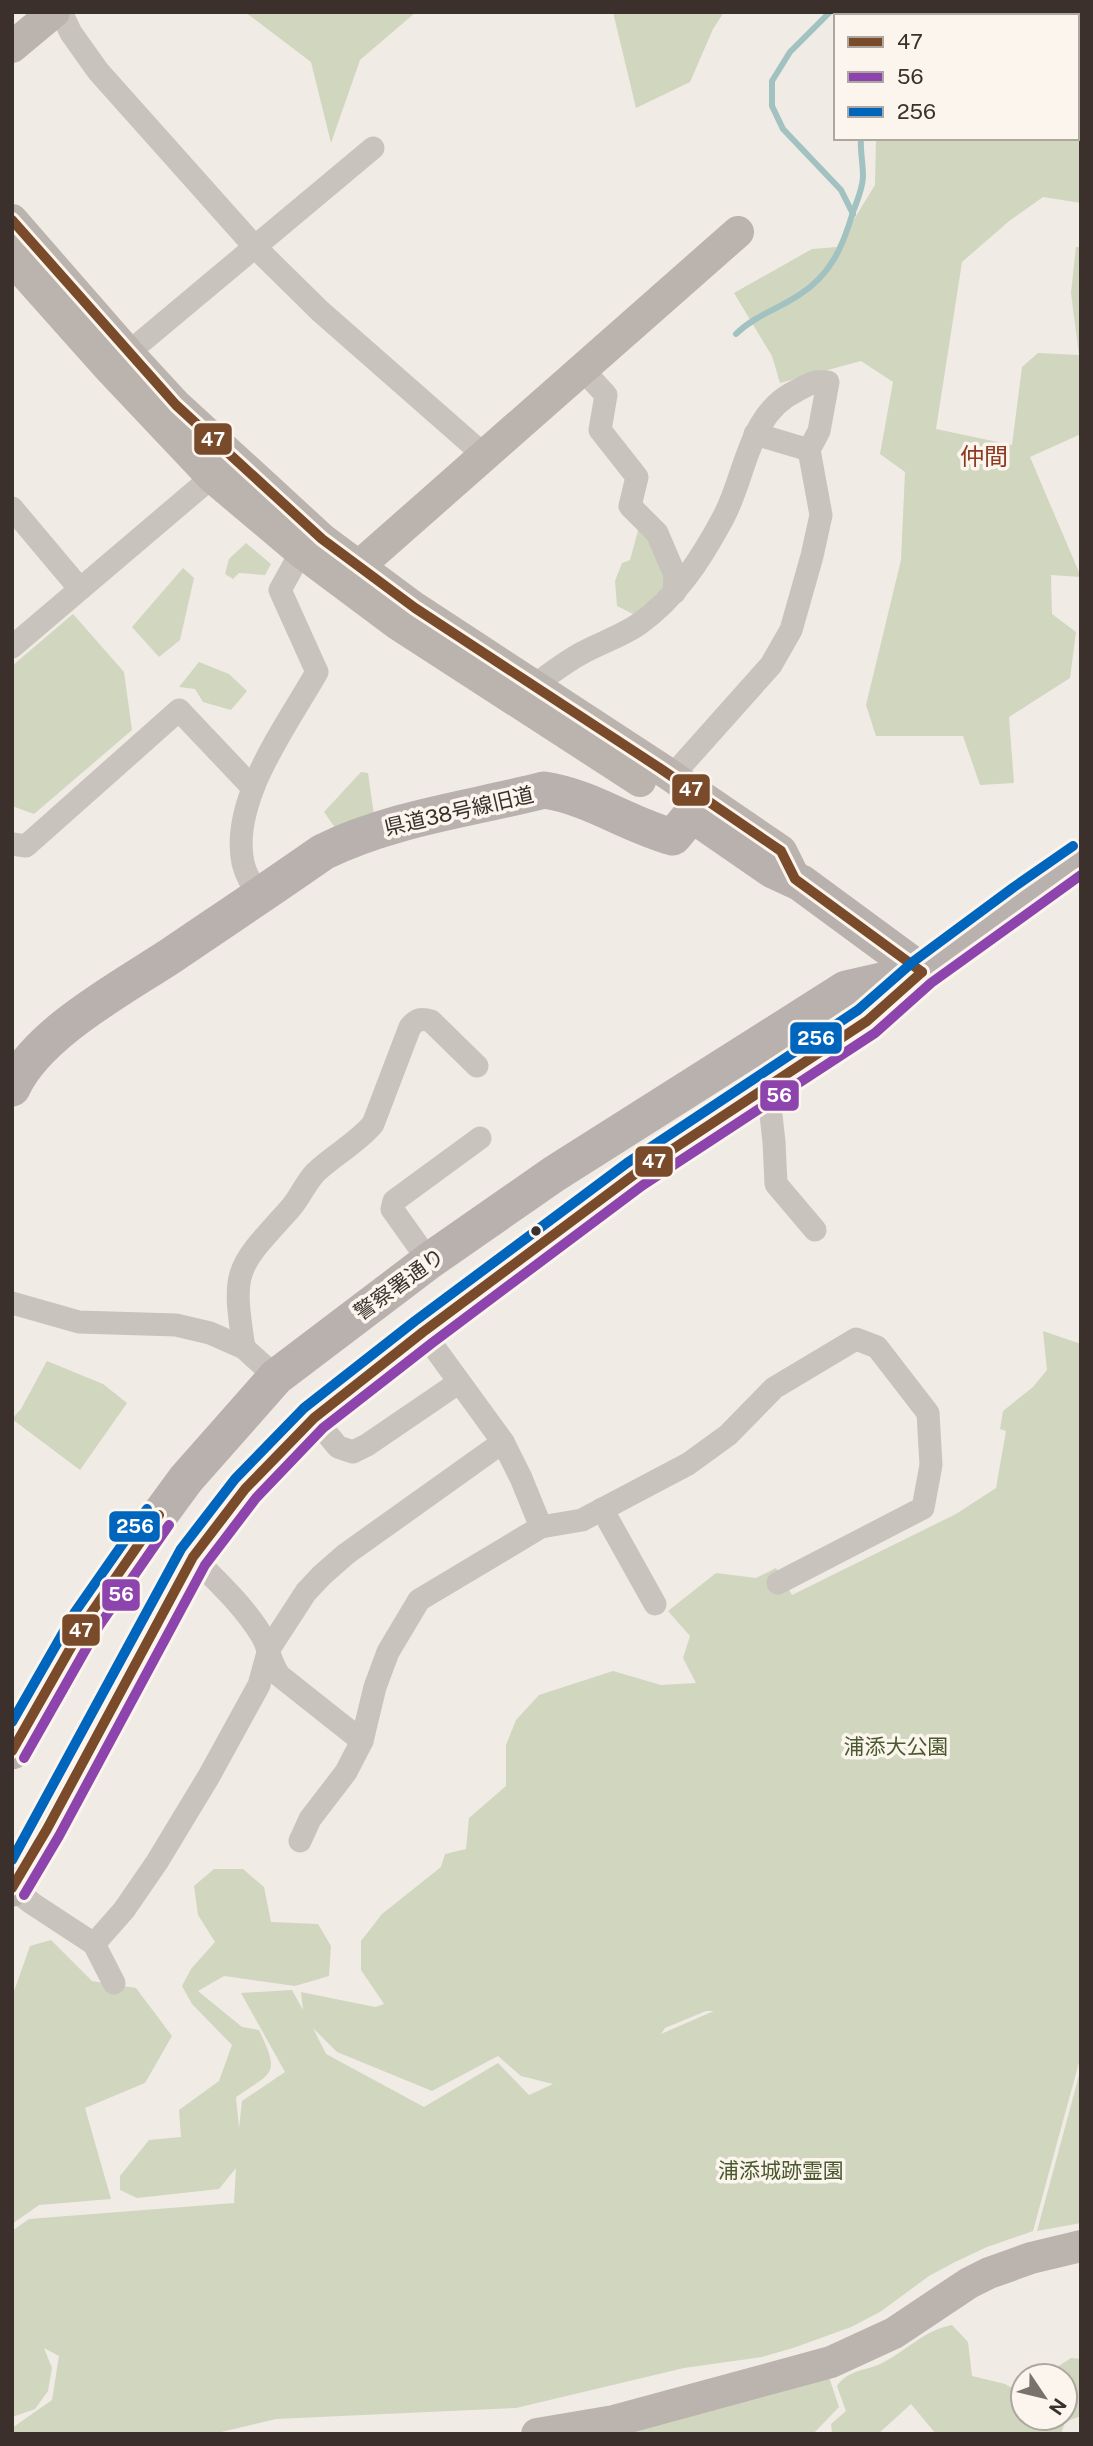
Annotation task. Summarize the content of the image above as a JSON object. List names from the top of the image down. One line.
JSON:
{"streets":{"main road":["県道38号線旧道","警察署通り"]},"districts":["仲間"],"parks":["浦添大公園","浦添城跡霊園"],"lines":["transit line 47","transit line 256","transit line 56"],"legend":["47","56","256"],"north":"bottom right"}
